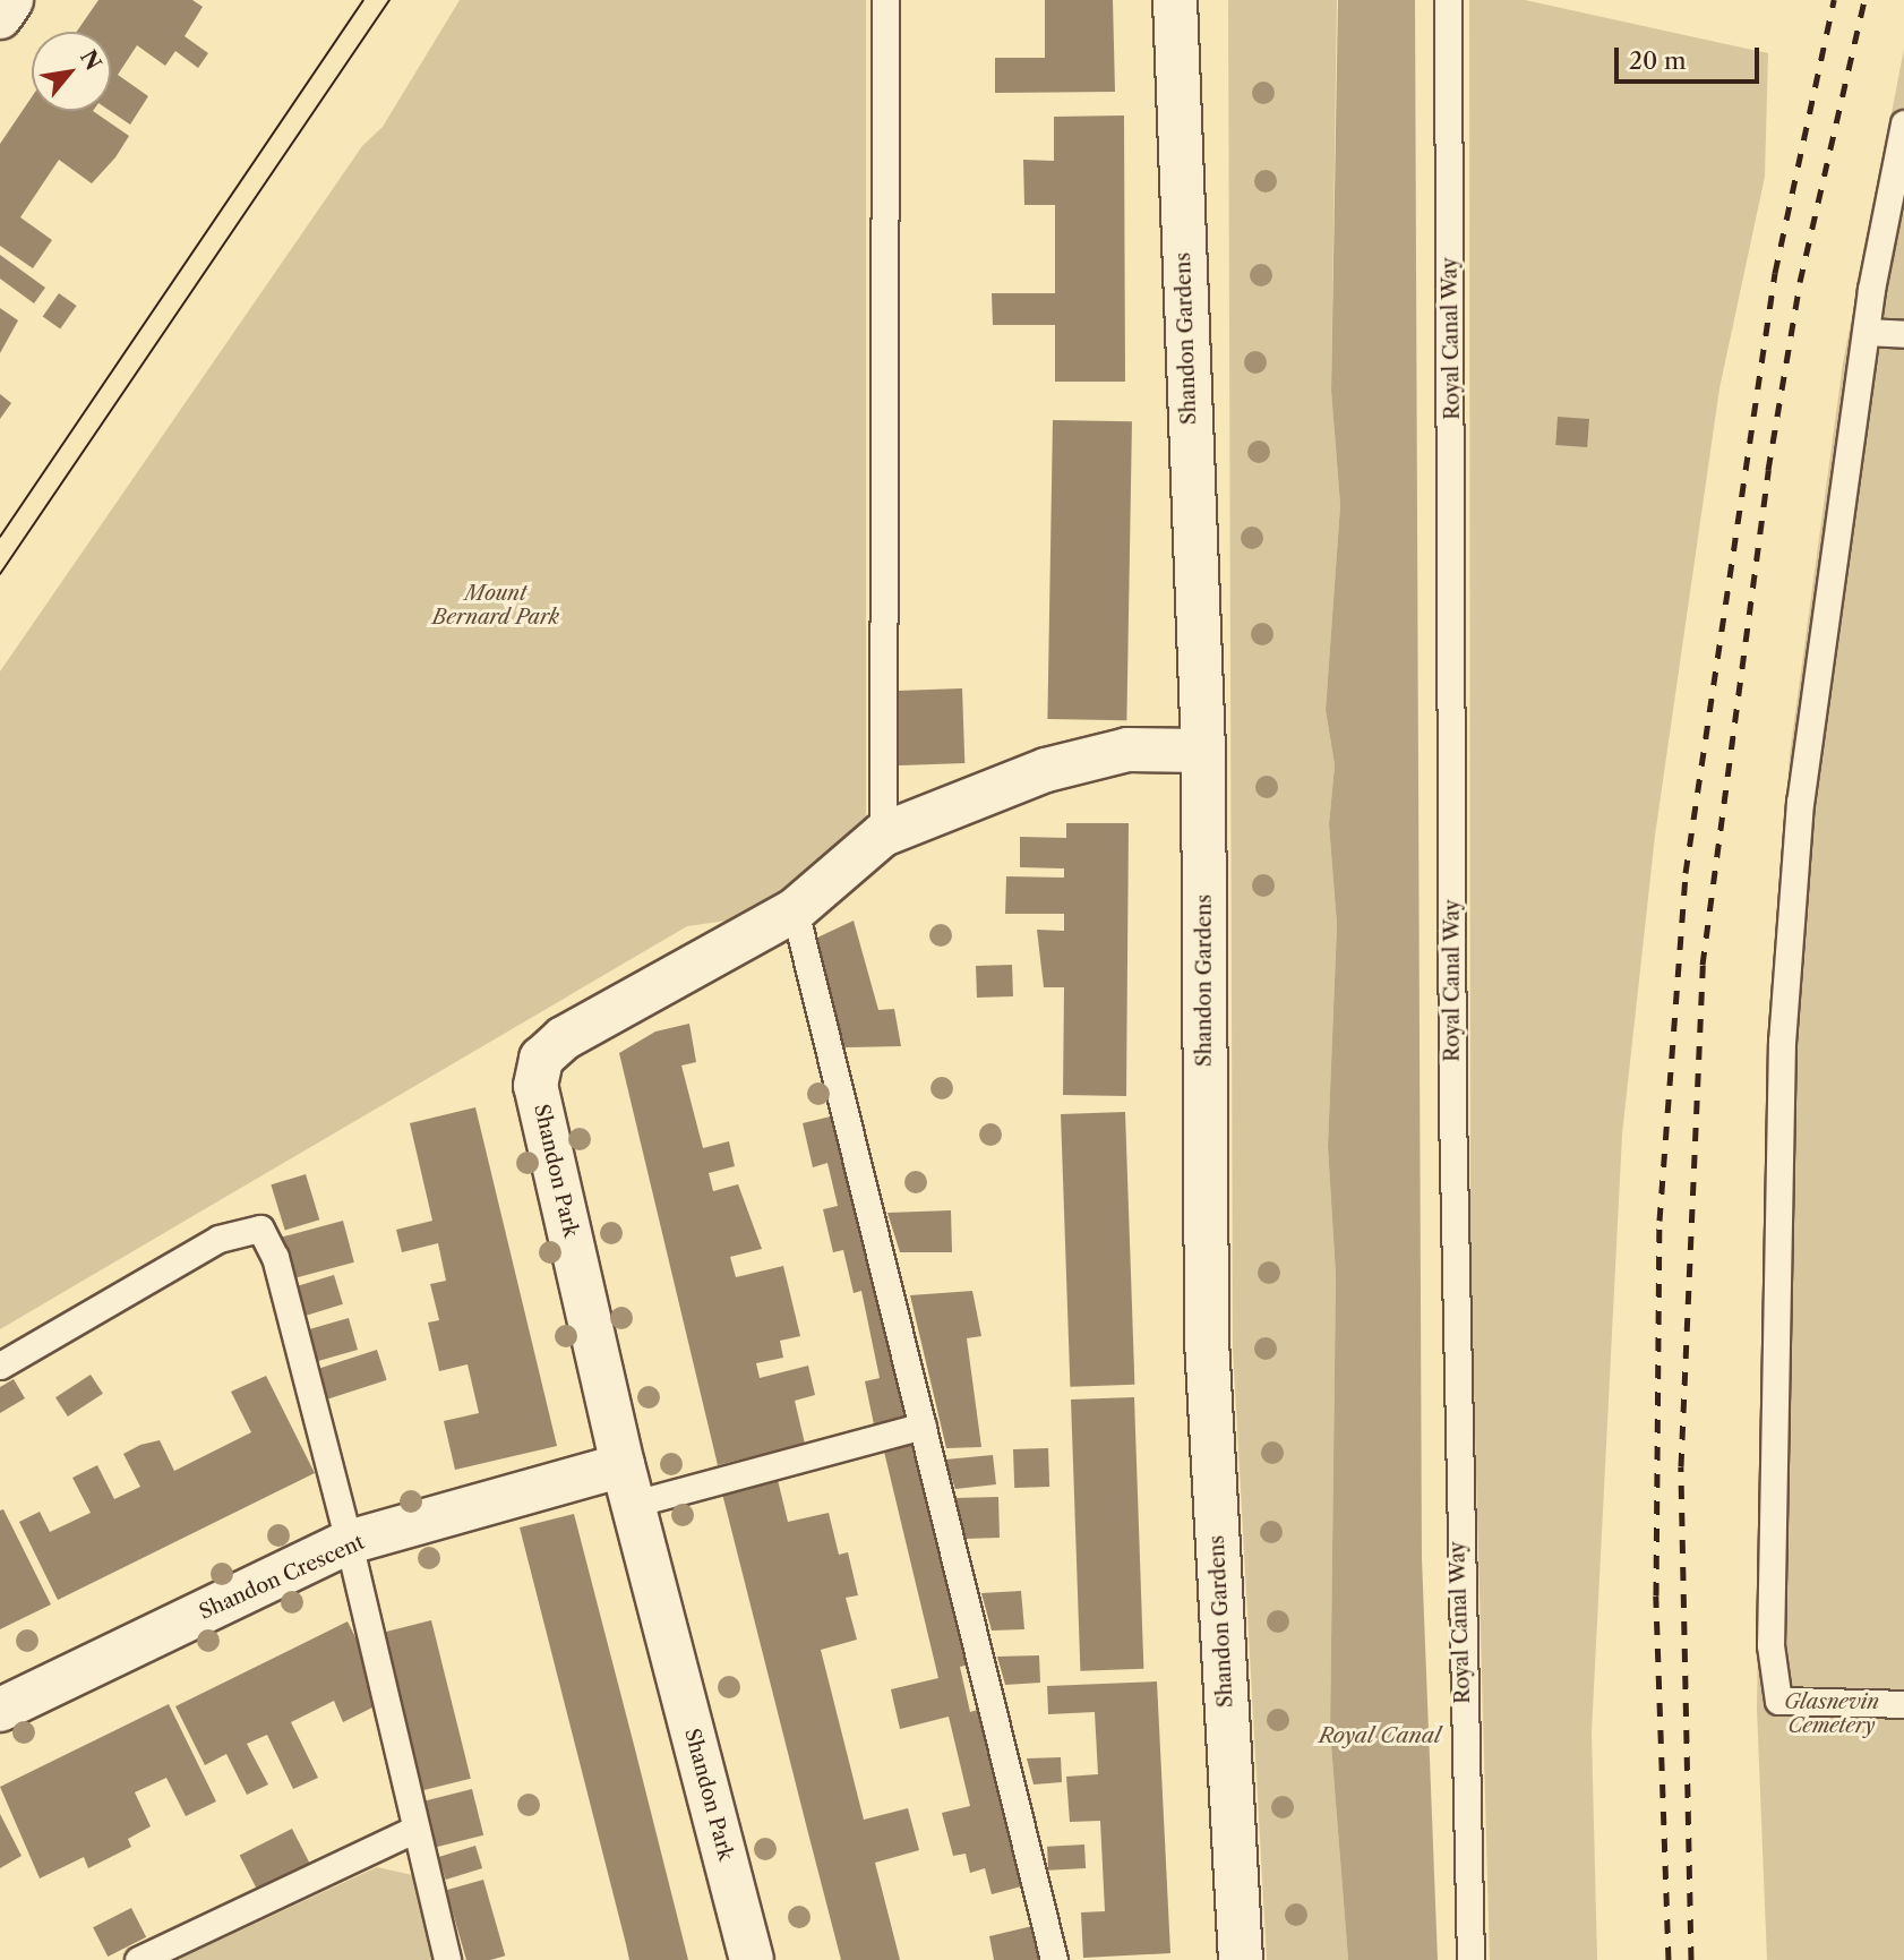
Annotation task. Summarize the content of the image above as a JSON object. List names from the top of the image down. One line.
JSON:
{"streets":{"street":["Shandon Gardens","Shandon Park","Shandon Crescent"],"lane":["Royal Canal Way"]},"crossings":[["Shandon Gardens","Shandon Park"],["Shandon Park","Shandon Crescent"]],"water":["Royal Canal"],"parks":["Mount Bernard Park","Glasnevin Cemetery"],"scale_bar":"20 m","north":"top right"}
